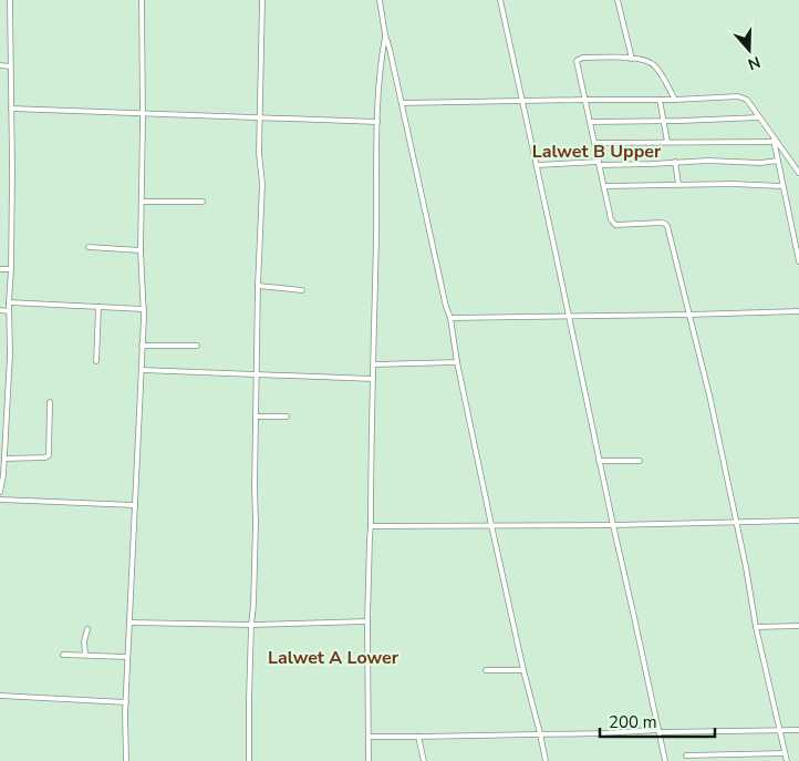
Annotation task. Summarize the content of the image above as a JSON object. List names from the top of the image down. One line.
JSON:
{"districts":["Lalwet B Upper","Lalwet A Lower"],"scale_bar":"200 m","north":"bottom"}
